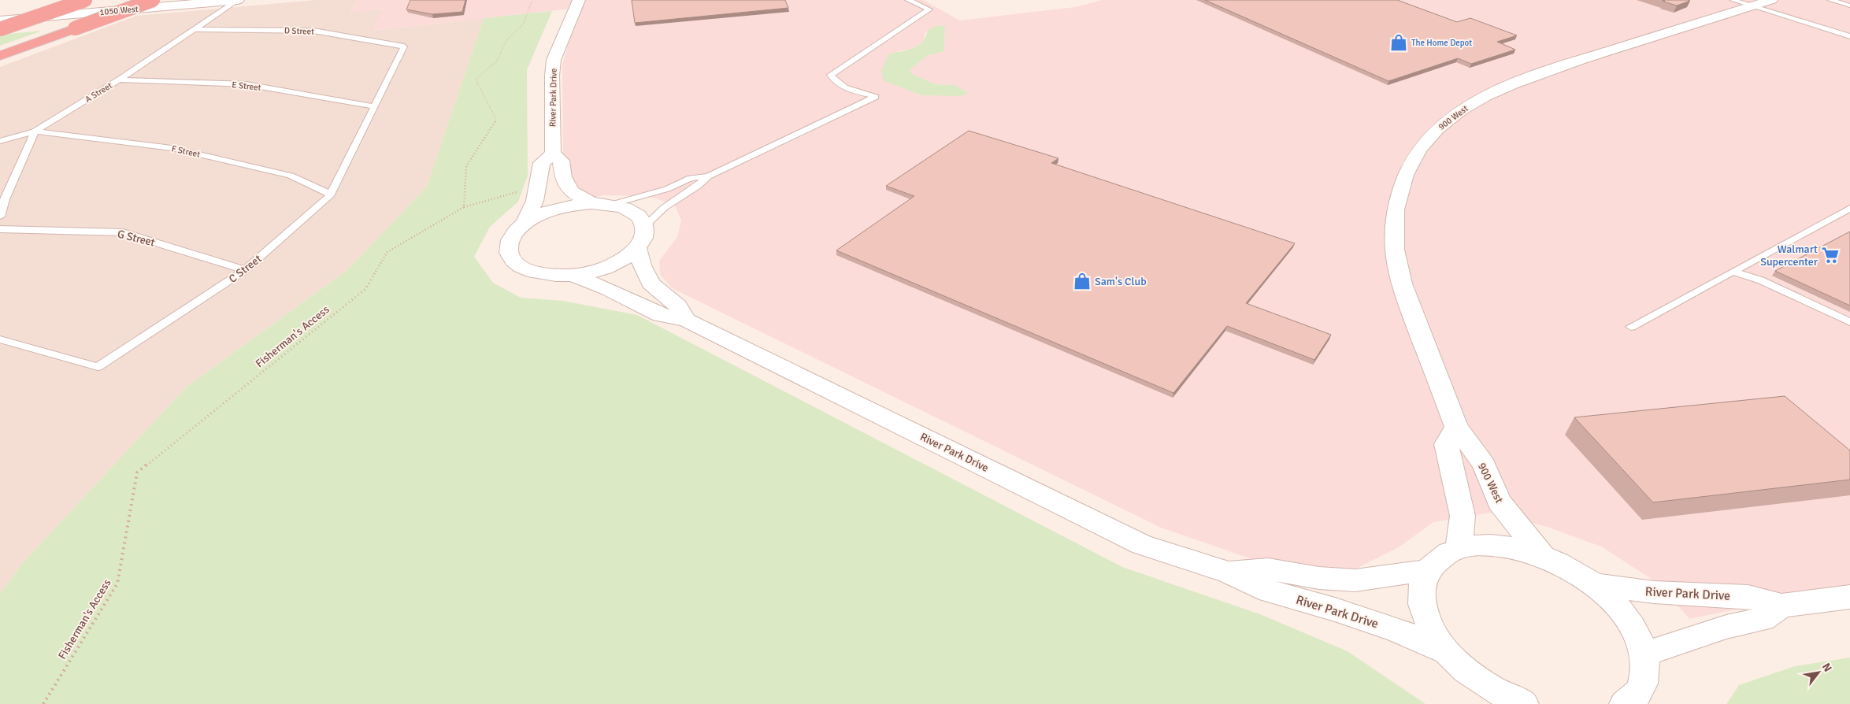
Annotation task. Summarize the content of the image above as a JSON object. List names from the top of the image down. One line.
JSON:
{"streets":{"street":["1050 West","River Park Drive","900 West"],"lane":["D Street","E Street","A Street","F Street","G Street","C Street"],"path":["Fisherman's Access"]},"crossings":[["1050 West","A Street"],["D Street","A Street"],["D Street","C Street"],["E Street","A Street"],["E Street","C Street"],["A Street","F Street"],["F Street","C Street"],["G Street","C Street"]],"places":{"shop":["The Home Depot","Sam's Club"],"supermarket":["Walmart Supercenter"]},"north":"top right"}
